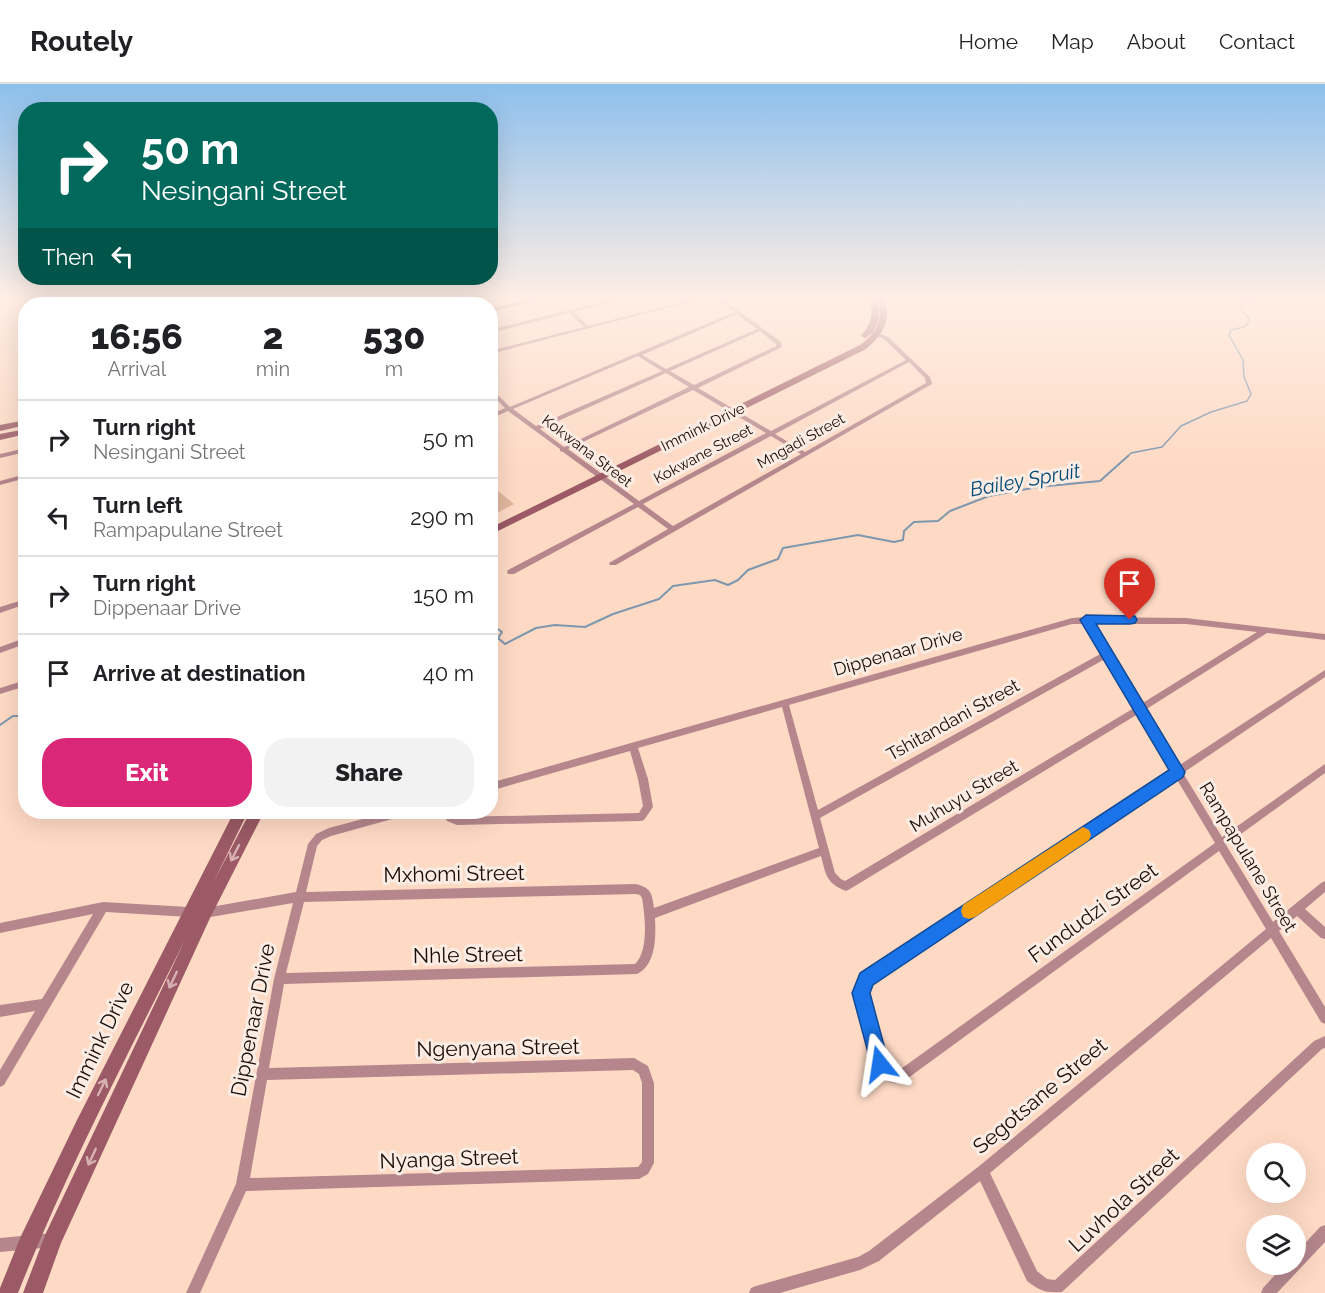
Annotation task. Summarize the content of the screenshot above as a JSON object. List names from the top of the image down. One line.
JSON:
{"streets":{"main road":["Immink Drive"],"street":["Mngadi Street","Kokwana Street","Kokwane Street","Dippenaar Drive","Tshitandani Street","Muhuyu Street","Rampapulane Street","Mxhomi Street","Fundudzi Street","Nhle Street","Ngenyana Street","Segotsane Street","Nyanga Street","Luvhola Street"]},"crossings":[["Immink Drive","Kokwana Street"],["Immink Drive","Mxhomi Street"],["Mngadi Street","Kokwana Street"],["Mngadi Street","Kokwane Street"],["Kokwana Street","Kokwane Street"],["Dippenaar Drive","Muhuyu Street"],["Dippenaar Drive","Rampapulane Street"],["Dippenaar Drive","Mxhomi Street"],["Dippenaar Drive","Nhle Street"],["Dippenaar Drive","Ngenyana Street"],["Dippenaar Drive","Nyanga Street"],["Tshitandani Street","Muhuyu Street"],["Tshitandani Street","Rampapulane Street"],["Muhuyu Street","Rampapulane Street"],["Rampapulane Street","Fundudzi Street"],["Rampapulane Street","Segotsane Street"],["Mxhomi Street","Nhle Street"],["Ngenyana Street","Nyanga Street"],["Segotsane Street","Luvhola Street"]],"water":["Bailey Spruit"],"page":{"header":"Routely","nav":["Home","Map","About","Contact"],"turn":["50 m","Nesingani Street"],"then":"Then","eta":["16:56","Arrival","2","min","530","m"],"list":[{"name":"Turn right","note":"Nesingani Street","value":"50 m"},{"name":"Turn left","note":"Rampapulane Street","value":"290 m"},{"name":"Turn right","note":"Dippenaar Drive","value":"150 m"},{"name":"Arrive at destination","value":"40 m"}],"buttons":["Exit","Share"]}}
